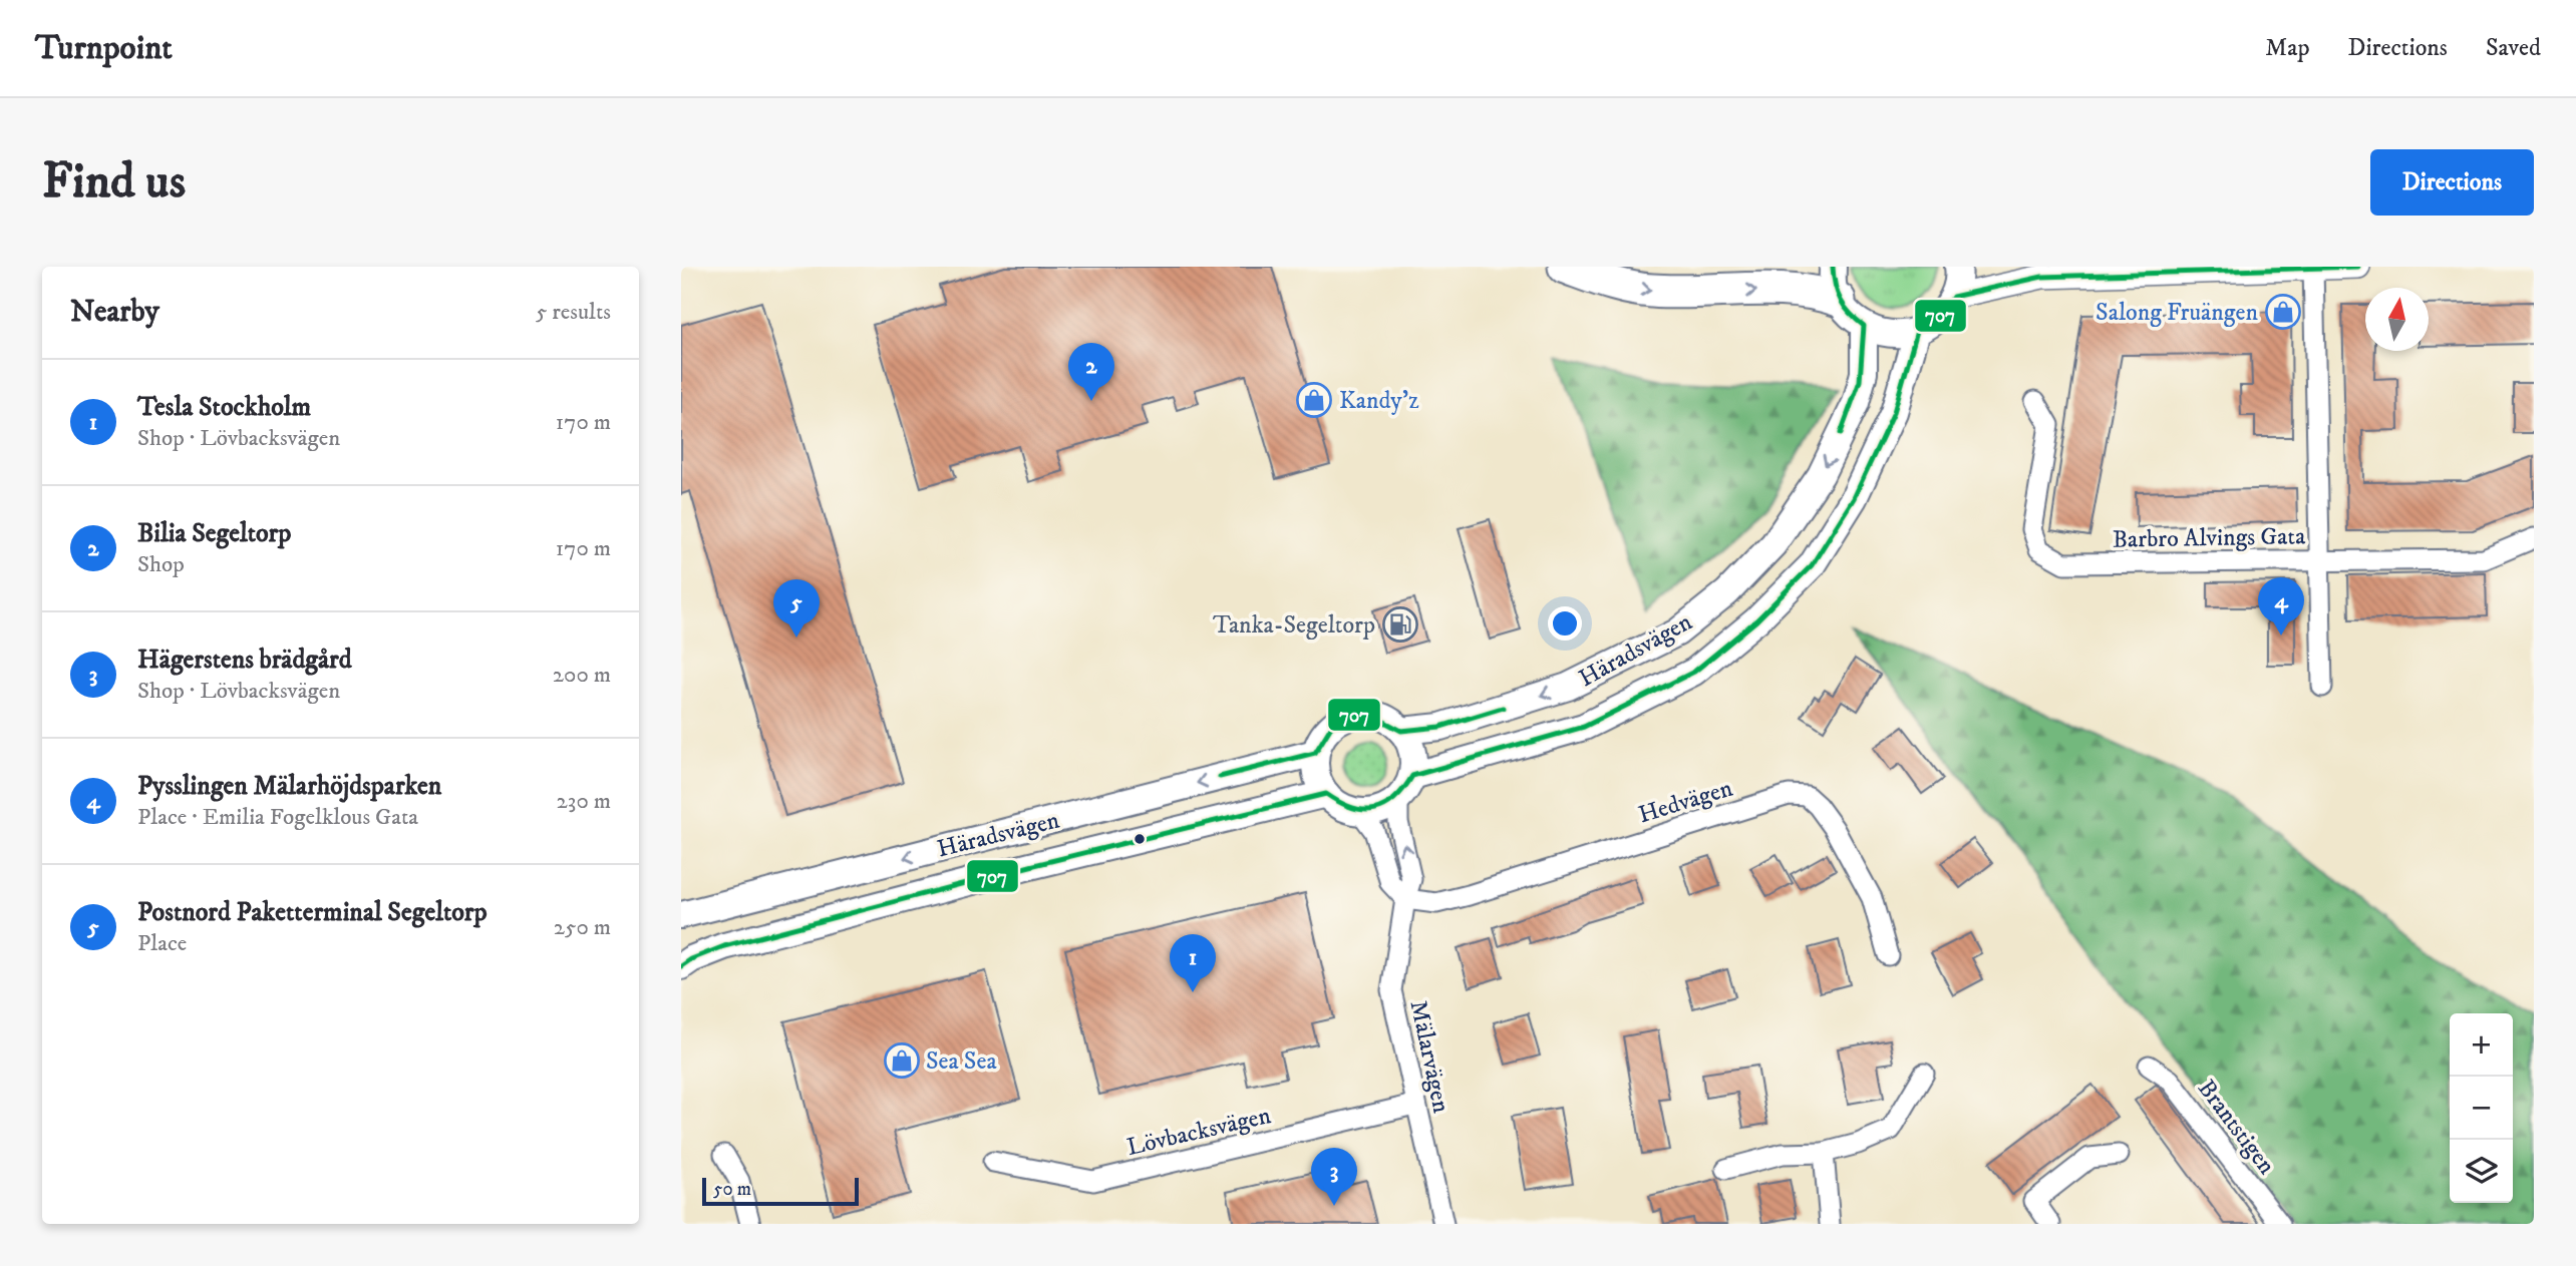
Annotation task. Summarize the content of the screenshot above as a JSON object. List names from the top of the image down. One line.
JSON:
{"streets":{"main road":["Häradsvägen"],"street":["Barbro Alvings Gata","Hedvägen","Mälarvägen","Brantstigen","Lövbacksvägen"]},"crossings":[["Häradsvägen","Mälarvägen"],["Hedvägen","Mälarvägen"],["Mälarvägen","Lövbacksvägen"]],"places":{"shop":["Salong Fruängen","Kandy'z","Sea Sea"],"fuel station":["Tanka-Segeltorp"]},"lines":["transit line 707"],"scale_bar":"50 m","north":"top","page":{"header":"Turnpoint","nav":["Map","Directions","Saved"],"buttons":"Directions","title":"Find us","heading":["Nearby","5 results"],"pins":["2","4","5","1","3"],"list":[{"mark":"1","name":"Tesla Stockholm","note":"Shop · Lövbacksvägen","value":"170 m"},{"mark":"2","name":"Bilia Segeltorp","note":"Shop","value":"170 m"},{"mark":"3","name":"Hägerstens brädgård","note":"Shop · Lövbacksvägen","value":"200 m"},{"mark":"4","name":"Pysslingen Mälarhöjdsparken","note":"Place · Emilia Fogelklous Gata","value":"230 m"},{"mark":"5","name":"Postnord Paketterminal Segeltorp","note":"Place","value":"250 m"}],"map_buttons":["+","−"],"scale":"50 m"}}
